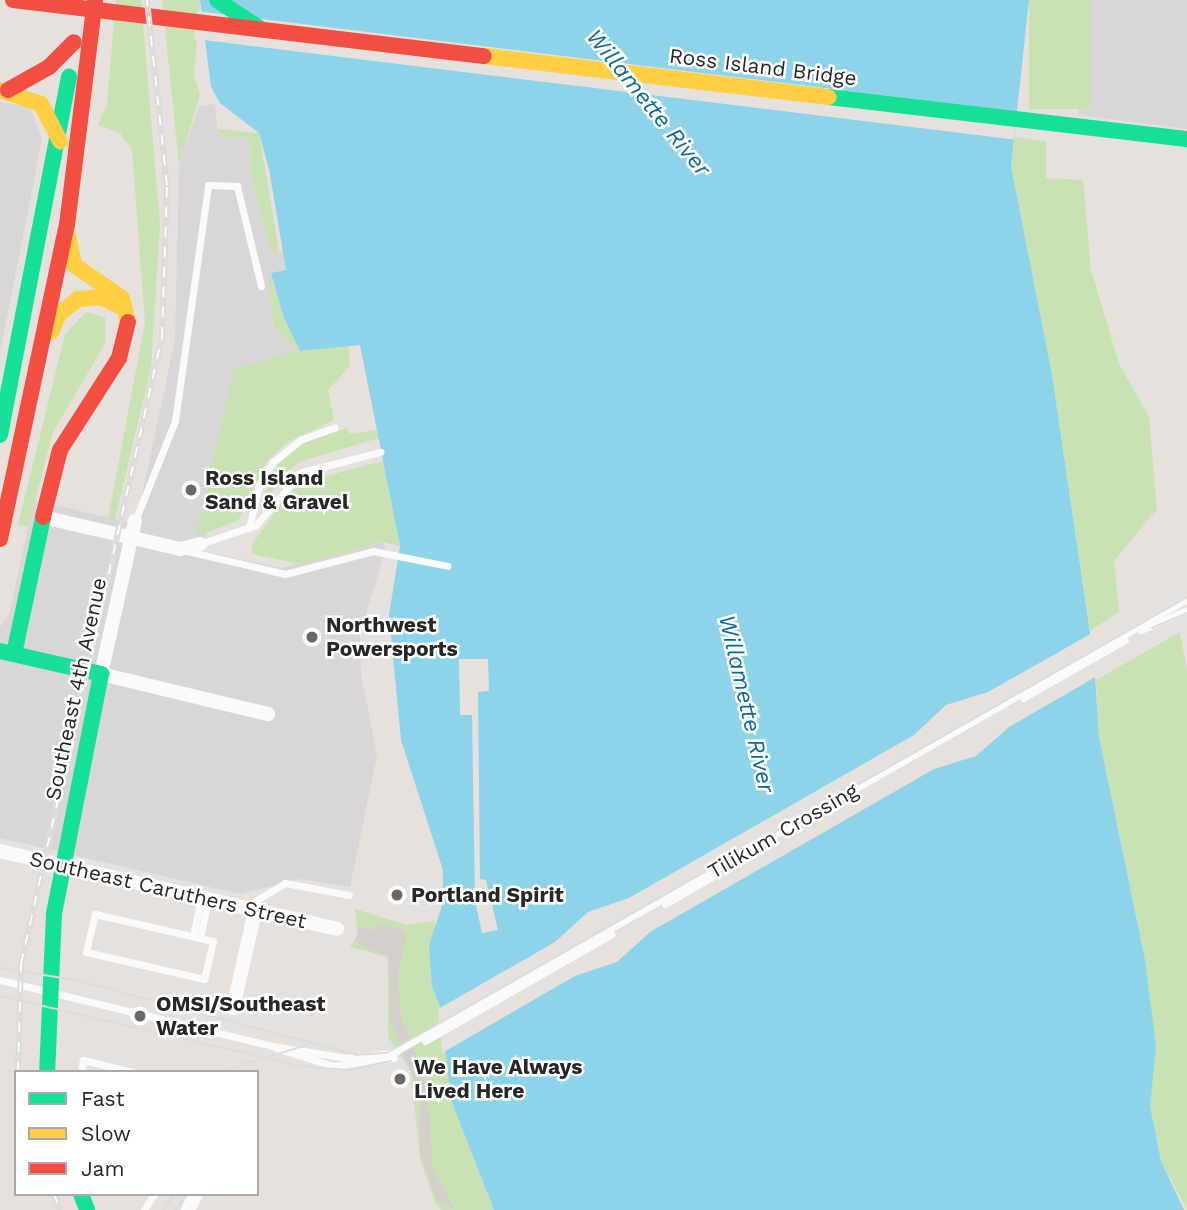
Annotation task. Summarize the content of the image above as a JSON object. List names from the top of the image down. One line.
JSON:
{"streets":{"main road":["Ross Island Bridge","Southeast 4th Avenue"],"street":["Southeast Caruthers Street"],"lane":["Tilikum Crossing"]},"crossings":[["Southeast 4th Avenue","Tilikum Crossing"],["Southeast 4th Avenue","Southeast Caruthers Street"]],"water":["Willamette River"],"places":["Ross Island Sand & Gravel","Northwest Powersports","Portland Spirit","OMSI/Southeast Water","We Have Always Lived Here"],"legend":["Fast","Slow","Jam"]}
